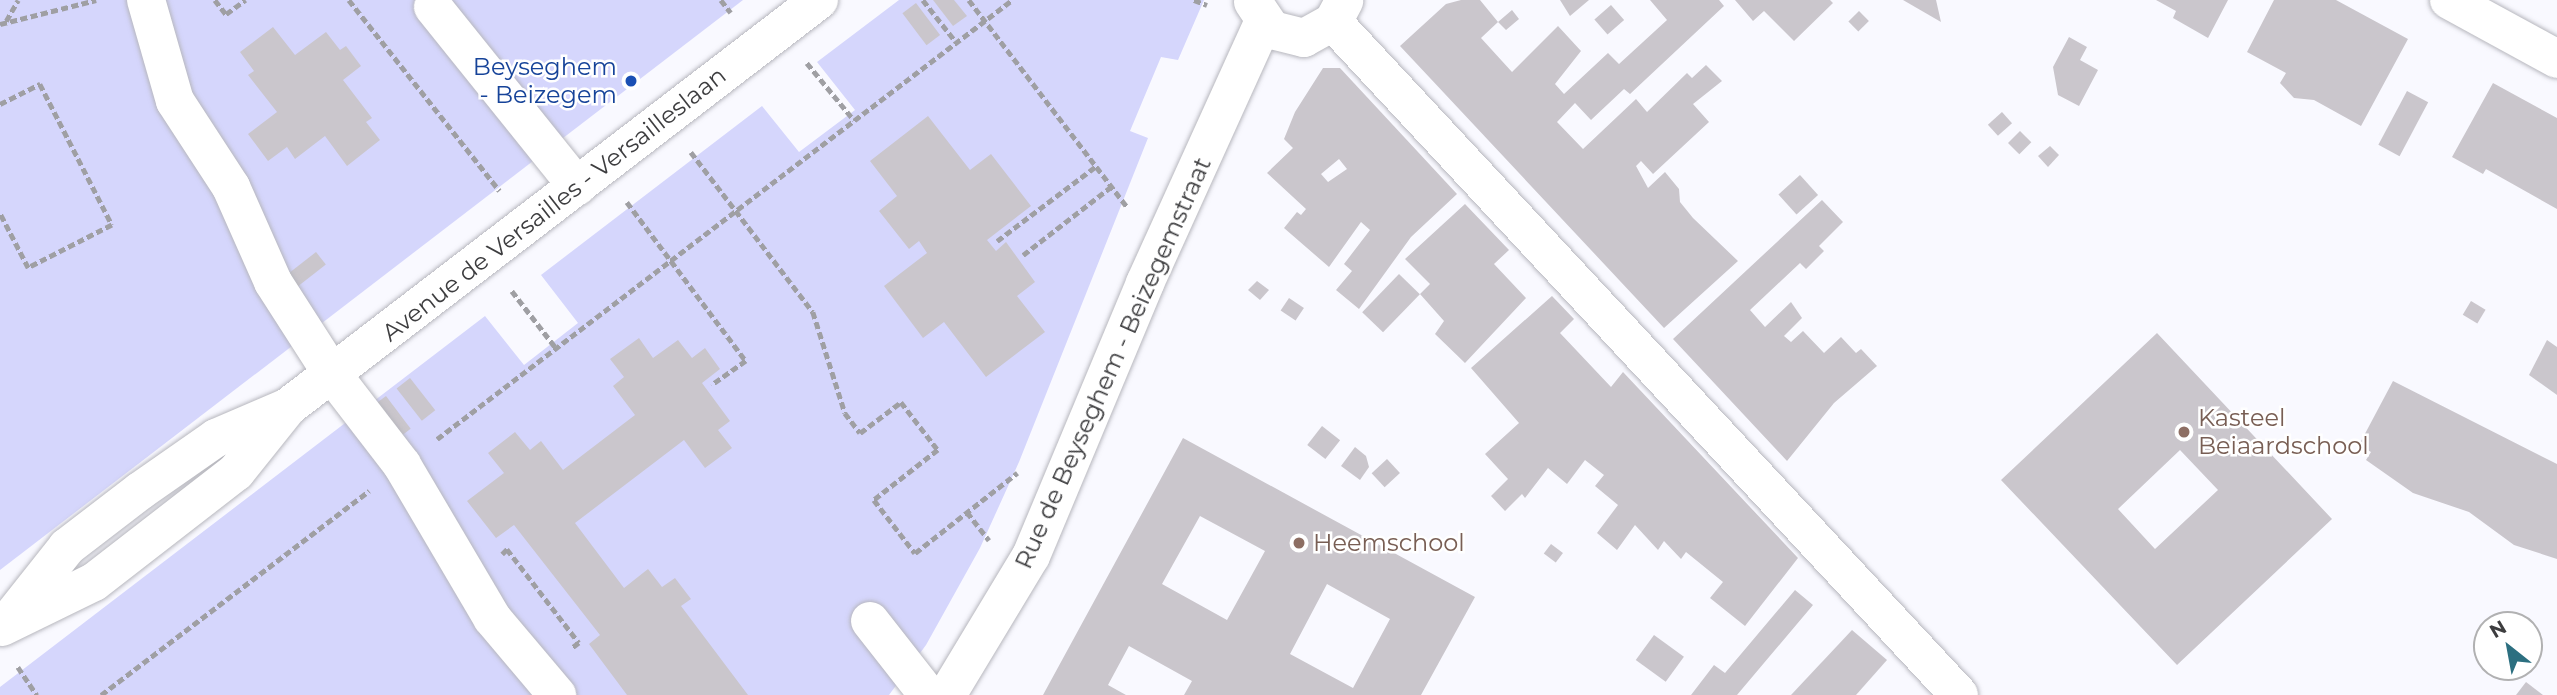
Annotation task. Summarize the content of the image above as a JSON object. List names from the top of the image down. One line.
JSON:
{"streets":{"street":["Avenue de Versailles - Versailleslaan","Rue de Beyseghem - Beizegemstraat"]},"places":["Beyseghem - Beizegem","Kasteel Beiaardschool","Heemschool"],"north":"top left"}
